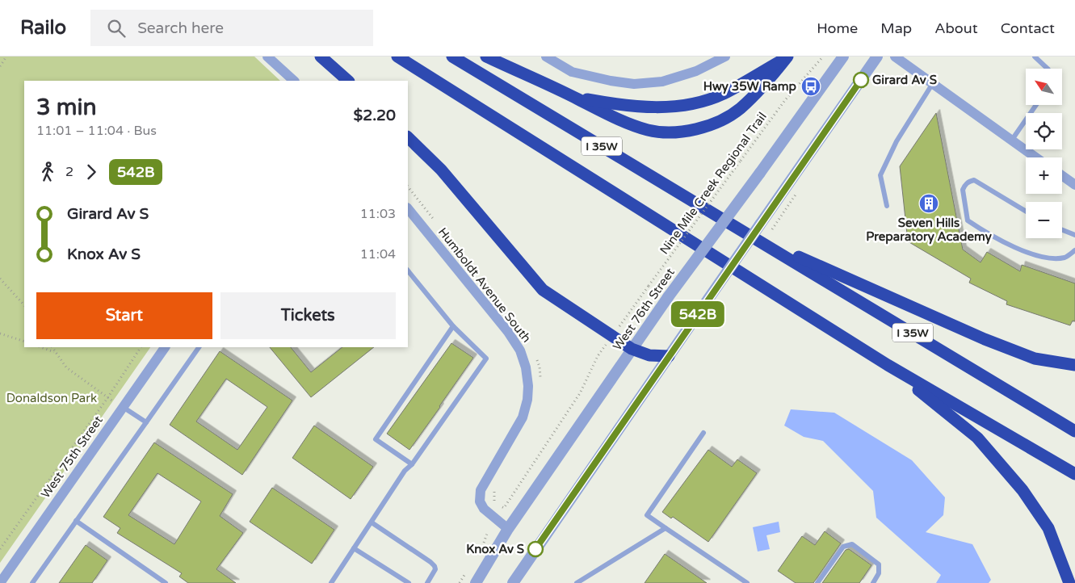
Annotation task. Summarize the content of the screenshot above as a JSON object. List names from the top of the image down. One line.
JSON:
{"streets":{"highway":["I 35W"],"street":["Humboldt Avenue South","West 76th Street","West 75th Street"],"path":["Nine Mile Creek Regional Trail"]},"crossings":[["Humboldt Avenue South","West 76th Street"]],"parks":["Donaldson Park"],"places":{"other":["Girard Av S","Knox Av S"],"bus stop":["Hwy 35W Ramp"],"building":["Seven Hills Preparatory Academy"]},"lines":["bus line 542B"],"north":"top left","page":{"header":"Railo","search":"Search here","nav":["Home","Map","About","Contact"],"on_map":"542B","map_buttons":["+","−"],"heading":["3 min","11:01 – 11:04 · Bus","$2.20"],"legs":["2","542B"],"list":[{"name":"Girard Av S","value":"11:03"},{"name":"Knox Av S","value":"11:04"}],"buttons":["Start","Tickets"]}}
